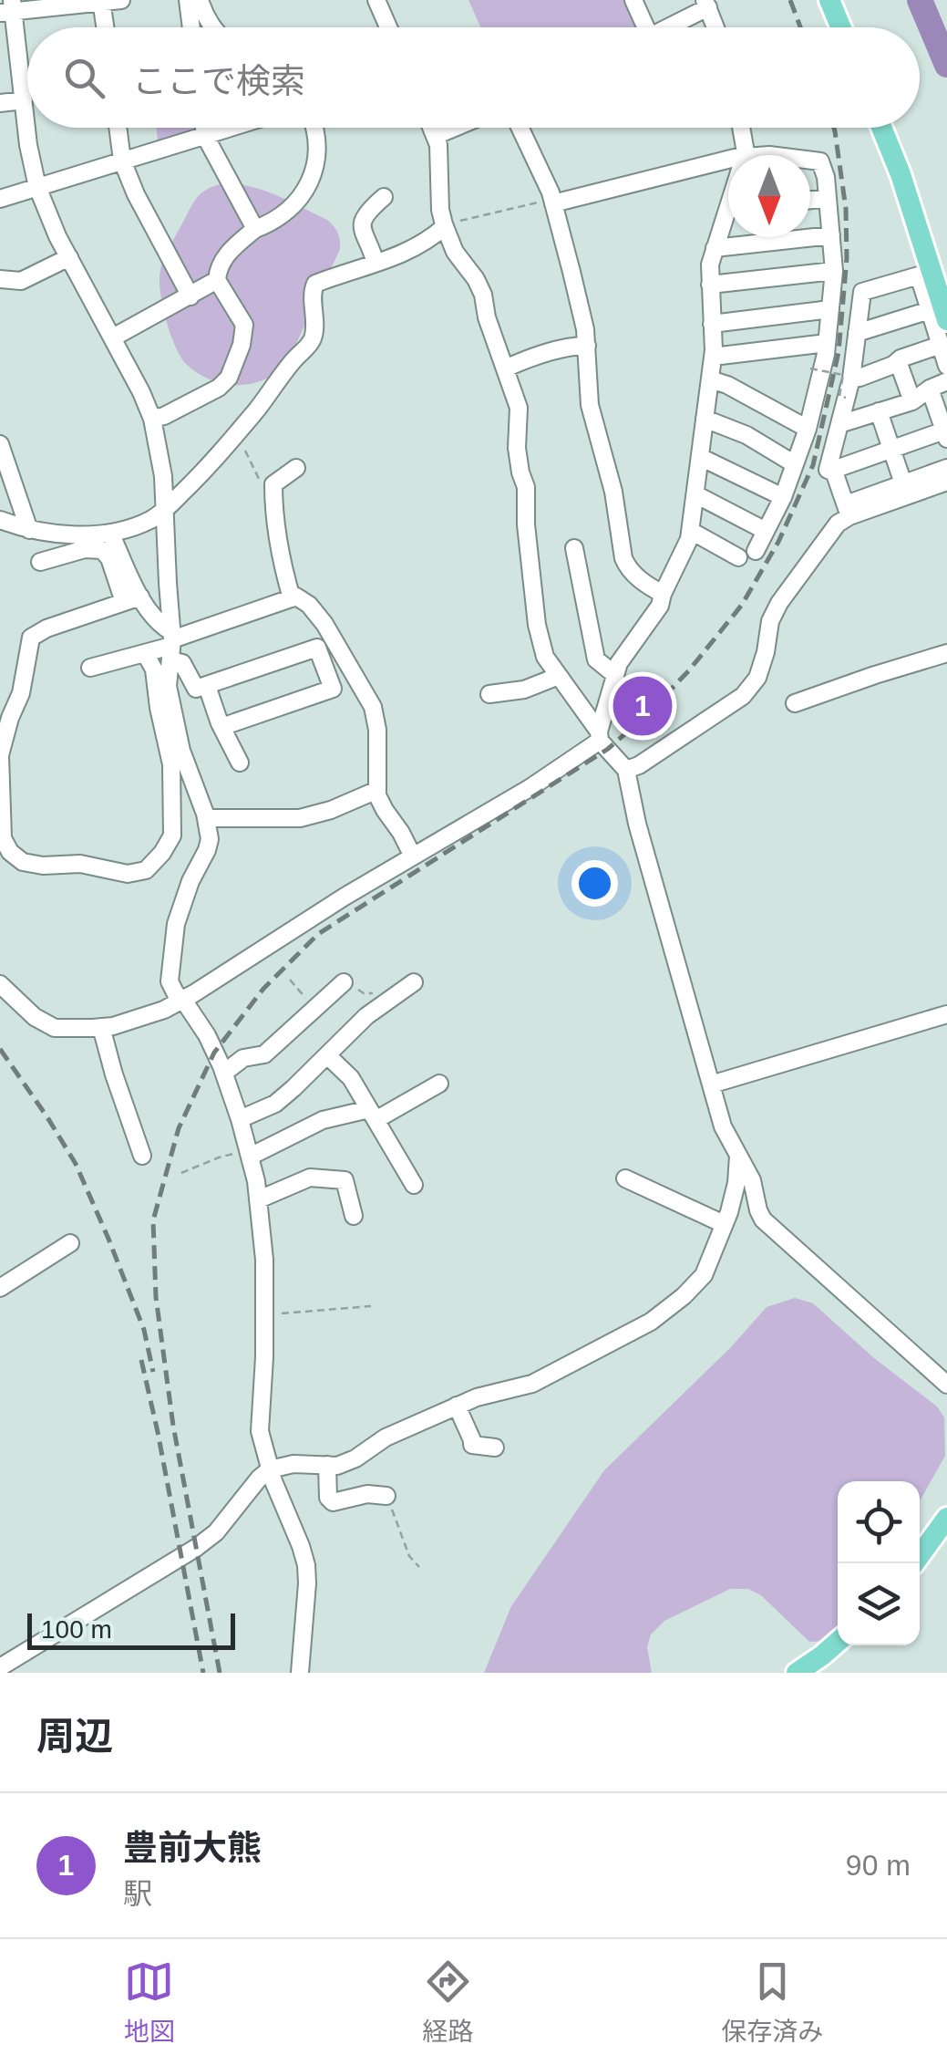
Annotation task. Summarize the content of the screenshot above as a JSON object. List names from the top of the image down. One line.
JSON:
{"scale_bar":"100 m","north":"bottom","page":{"search":"ここで検索","pins":"1","scale":"100 m","heading":"周辺","list":[{"mark":"1","name":"豊前大熊","note":"駅","value":"90 m"}],"nav":["地図","経路","保存済み"]}}
